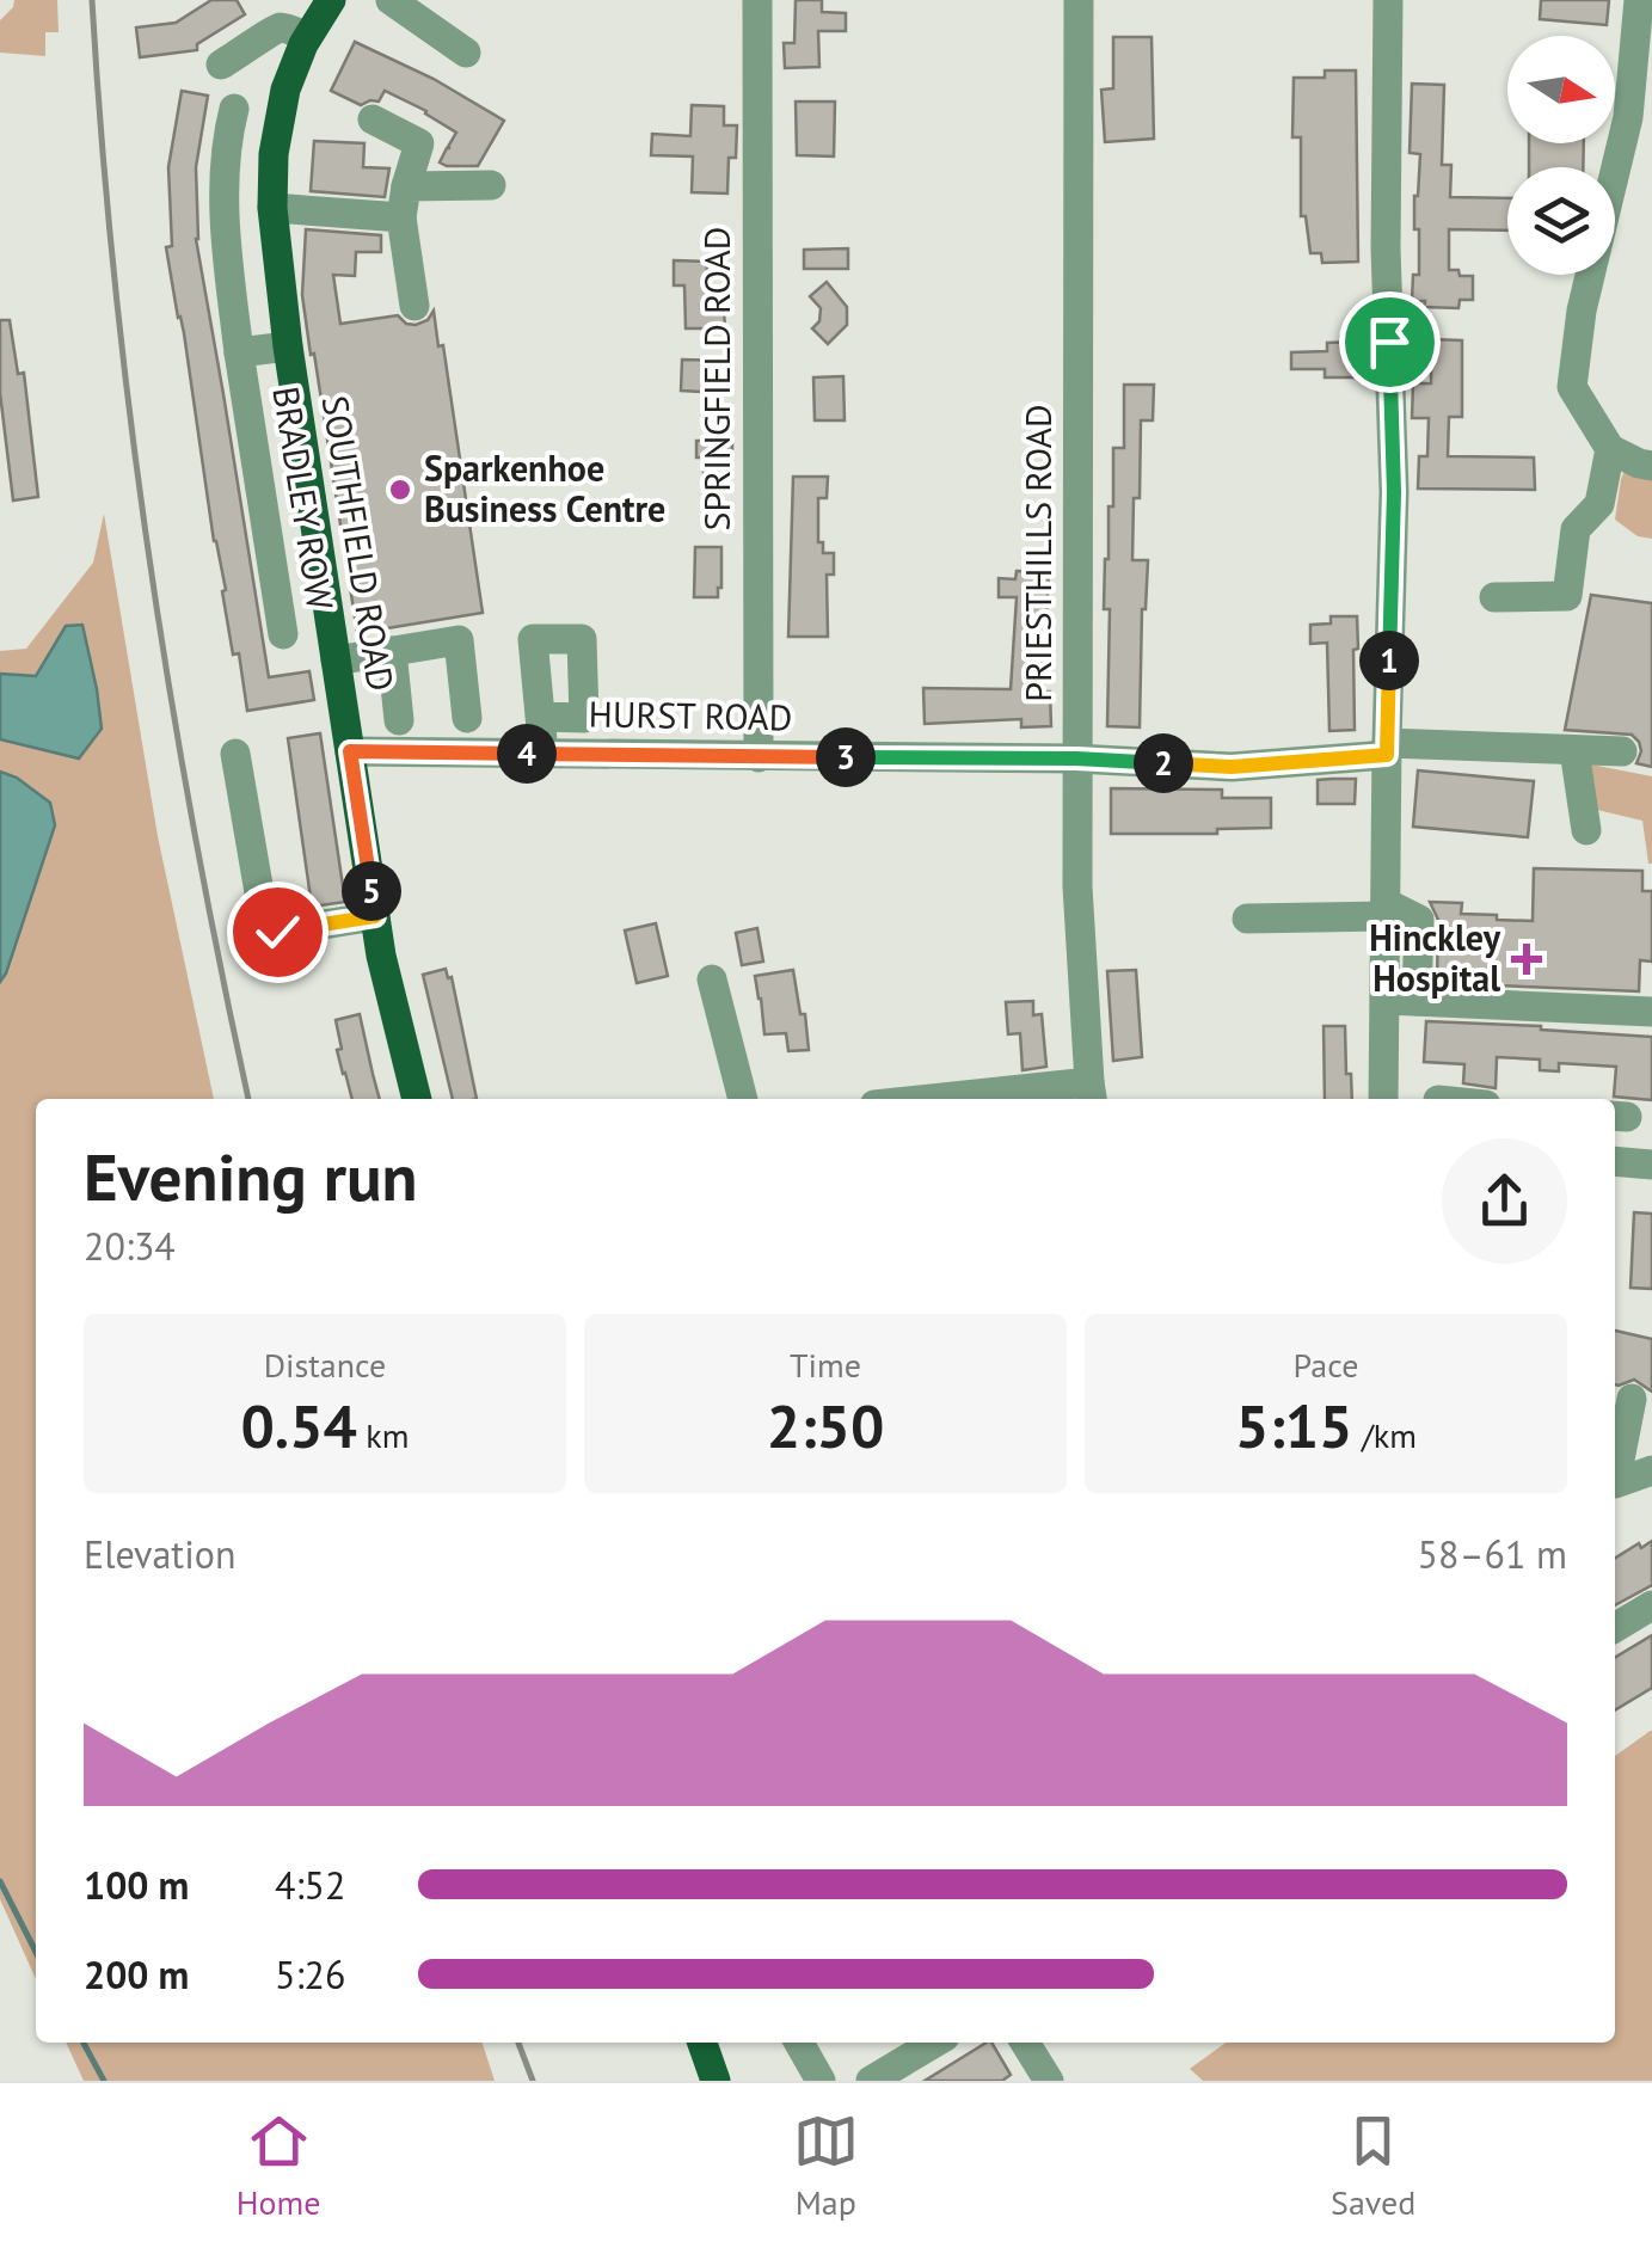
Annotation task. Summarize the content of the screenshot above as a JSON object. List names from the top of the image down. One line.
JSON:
{"streets":{"main road":["SOUTHFIELD ROAD"],"street":["SPRINGFIELD ROAD","BRADLEY ROW","PRIESTHILLS ROAD","HURST ROAD"]},"crossings":[["SPRINGFIELD ROAD","HURST ROAD"],["BRADLEY ROW","SOUTHFIELD ROAD"],["SOUTHFIELD ROAD","HURST ROAD"],["PRIESTHILLS ROAD","HURST ROAD"]],"places":{"other":["Sparkenhoe Business Centre"],"health":["Hinckley Hospital"]},"north":"right","page":{"pins":["1","4","3","2","5"],"heading":["Evening run","20:34"],"stats":[["Distance","0.54 km"],["Time","2:50"],["Pace","5:15 /km"]],"chart":["Elevation","58–61 m"],"list":[{"name":"100 m","note":"4:52"},{"name":"200 m","note":"5:26"}],"tabs":["Home","Map","Saved"]}}
